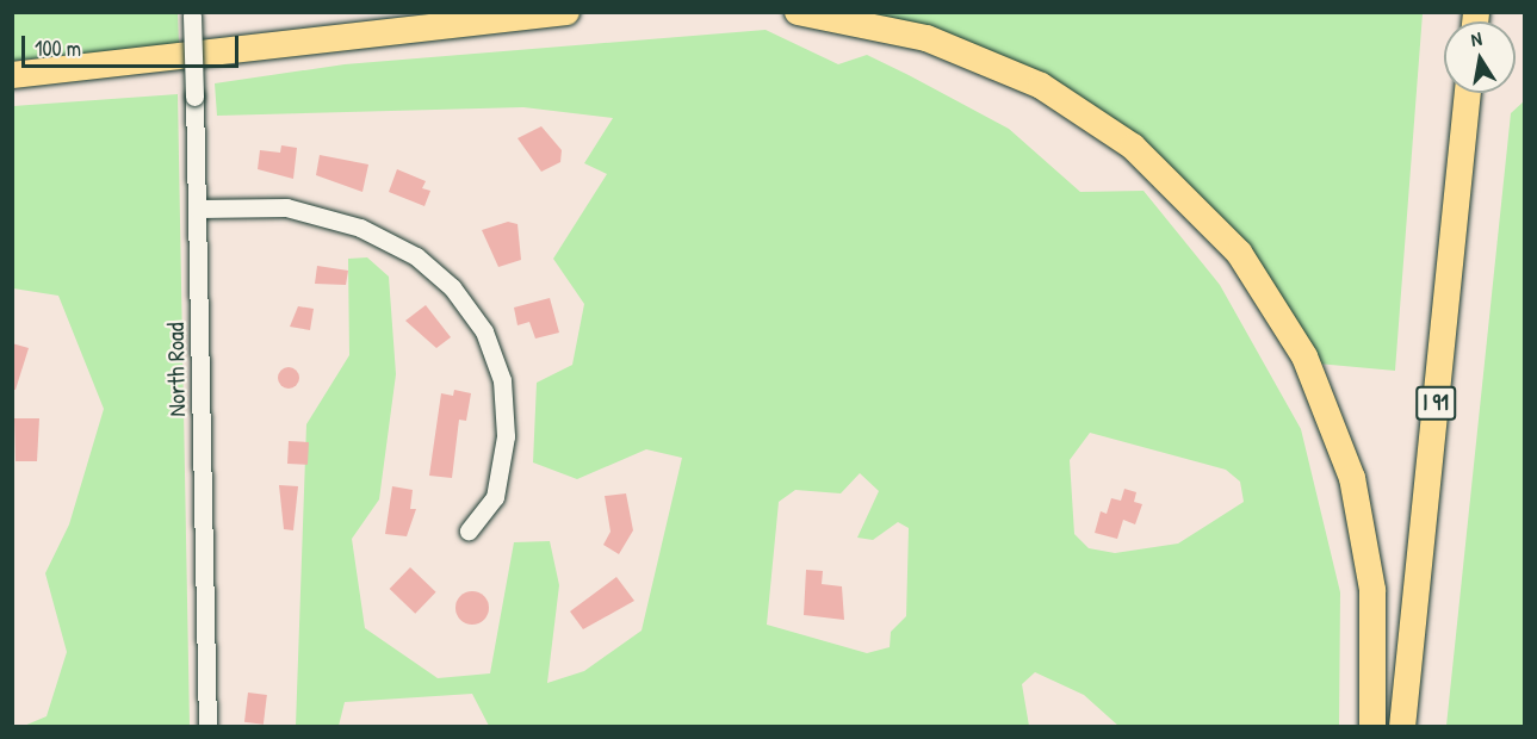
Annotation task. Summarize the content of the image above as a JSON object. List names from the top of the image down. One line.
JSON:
{"streets":{"highway":["I 91"],"street":["North Road"]},"scale_bar":"100 m","north":"top"}
